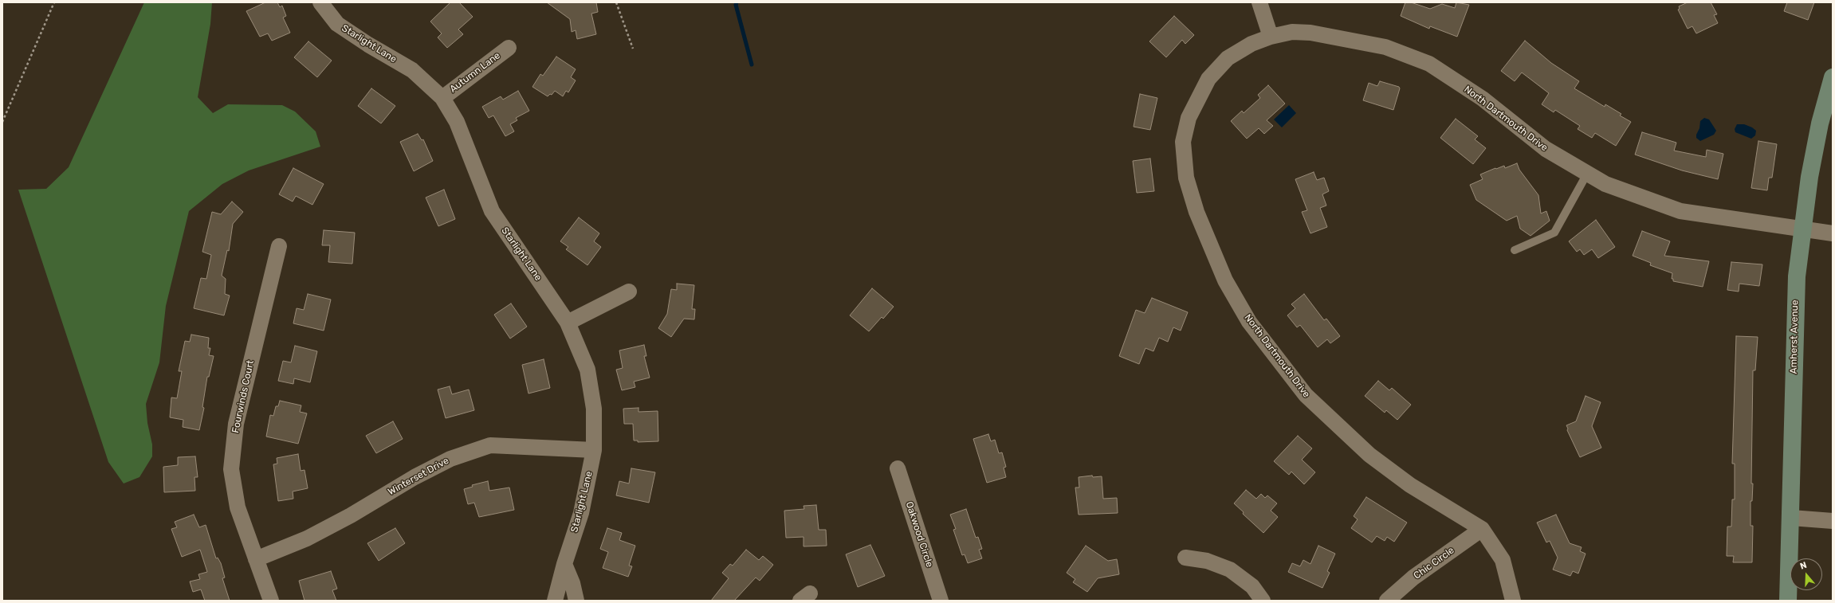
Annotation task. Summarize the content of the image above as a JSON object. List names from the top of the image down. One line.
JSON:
{"streets":{"street":["Starlight Lane","Autumn Lane","North Dartmouth Drive","Amherst Avenue","Fourwinds Court","Winterset Drive","Oakwood Circle","Chic Circle"]},"crossings":[["Starlight Lane","Autumn Lane"],["Starlight Lane","Winterset Drive"],["North Dartmouth Drive","Amherst Avenue"],["North Dartmouth Drive","Chic Circle"],["Fourwinds Court","Winterset Drive"]],"north":"top"}
